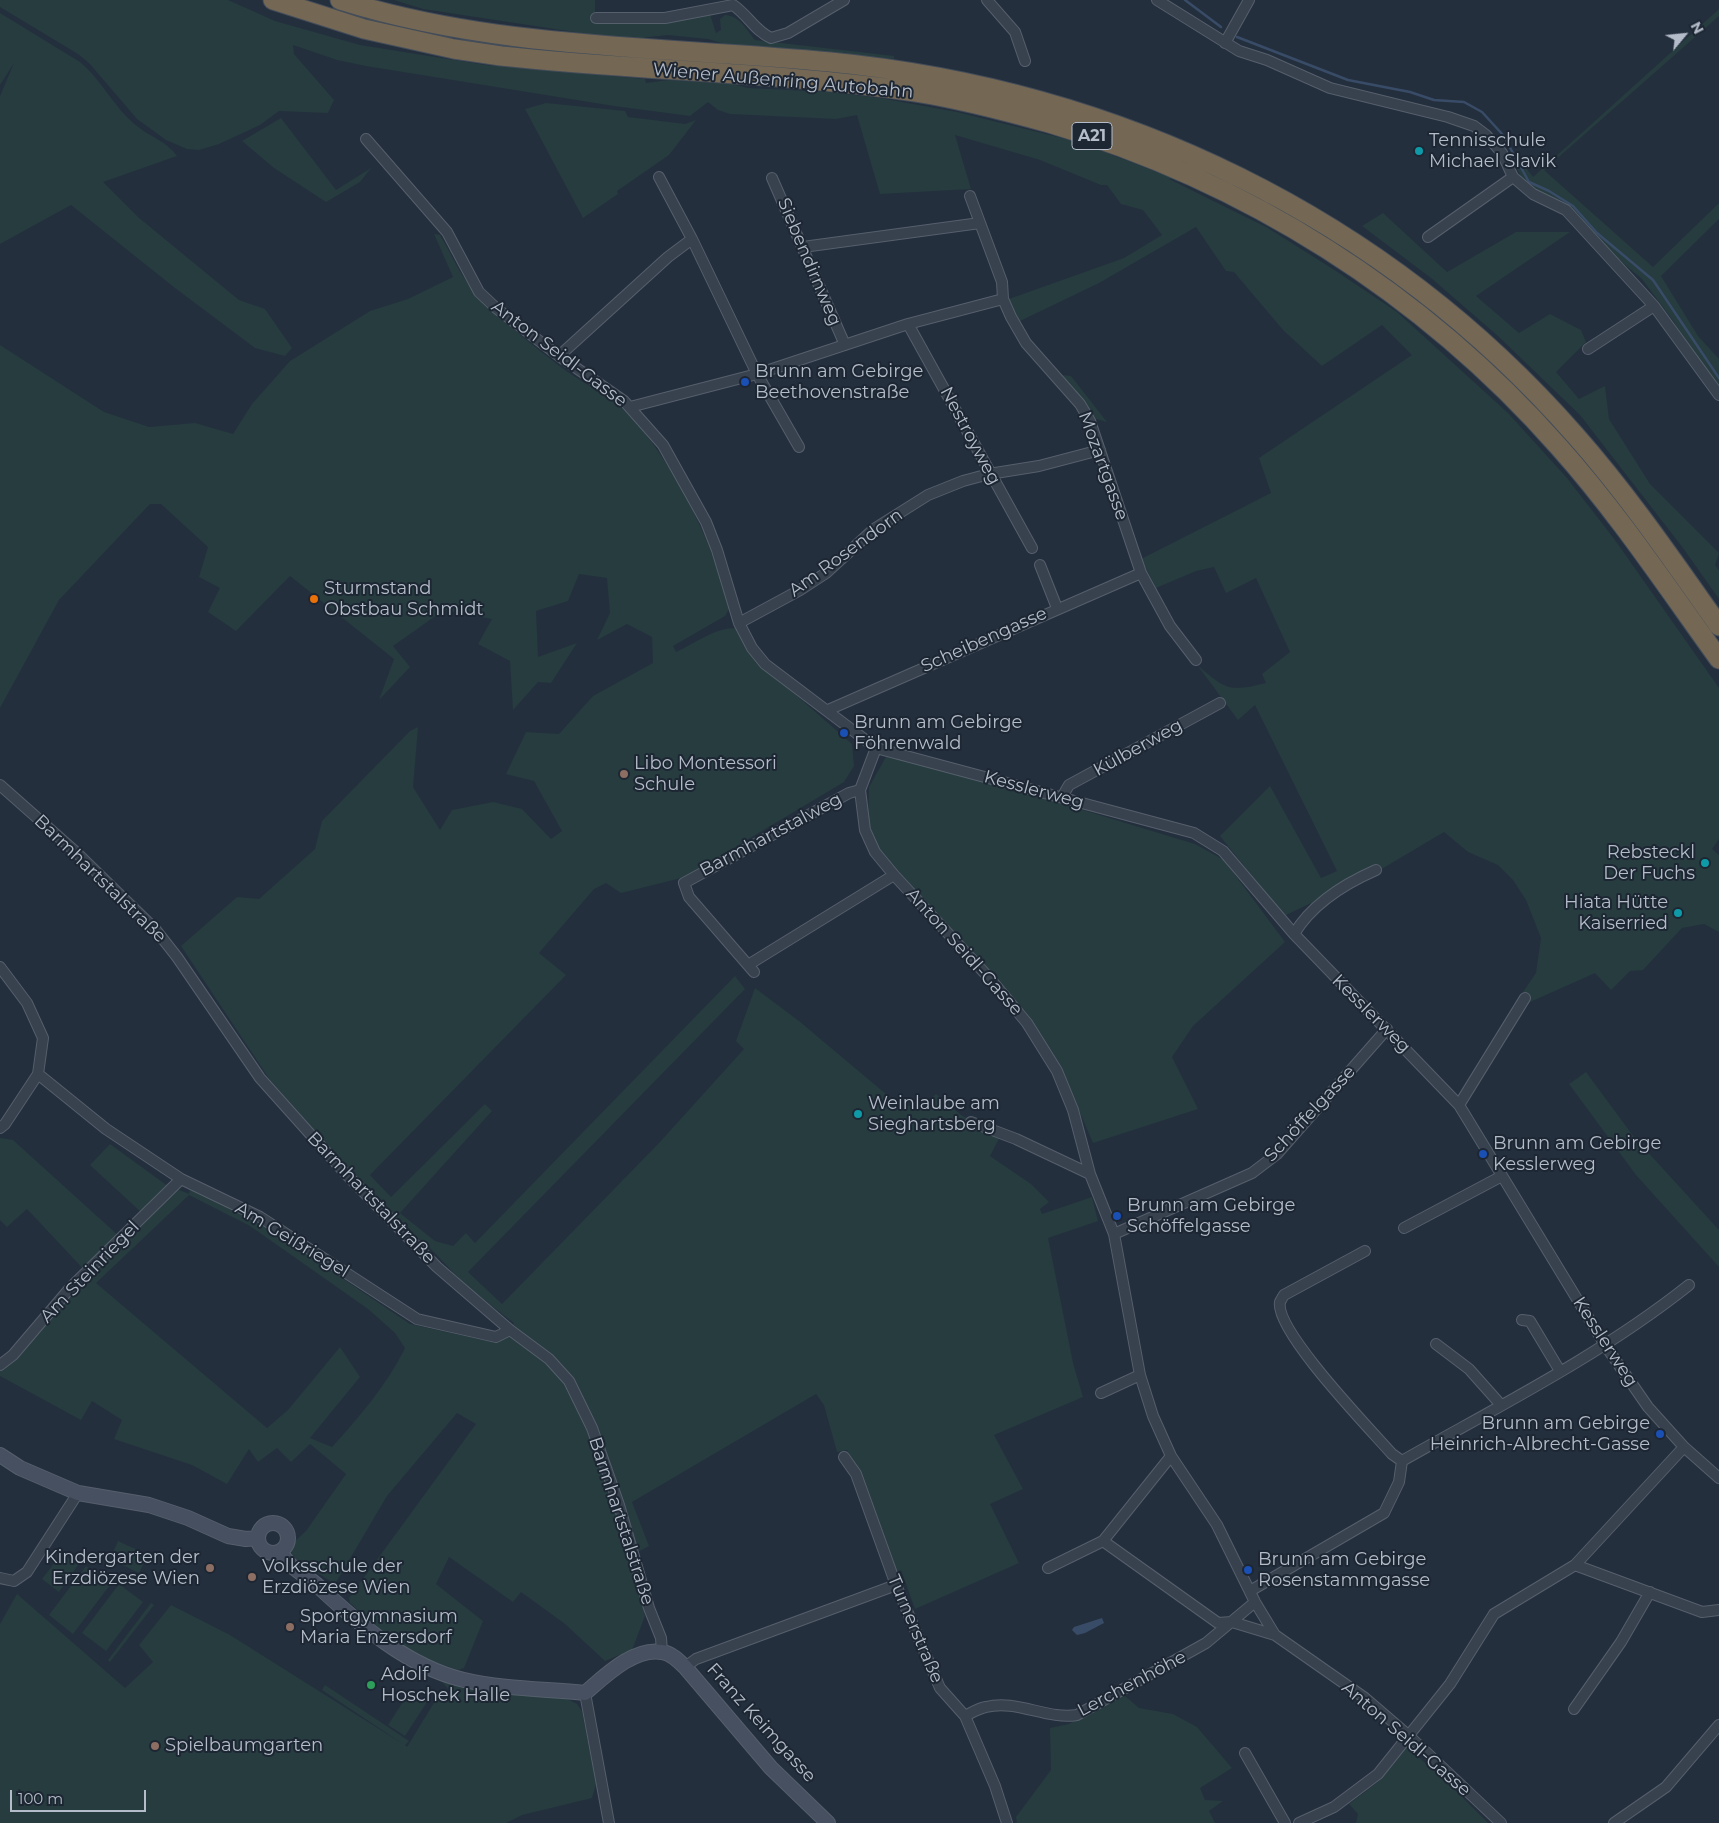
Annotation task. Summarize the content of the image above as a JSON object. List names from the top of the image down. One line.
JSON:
{"streets":{"highway":["Wiener Außenring Autobahn","A21"],"main road":["Franz Keimgasse"],"street":["Siebendirnweg","Anton Seidl-Gasse","Nestroyweg","Mozartgasse","Am Rosendorn","Scheibengasse","Külberweg","Kesslerweg","Barmhartstalweg","Barmhartstalstraße","Schöffelgasse","Am Geißriegel","Am Steinriegel","Turnerstraße","Lerchenhöhe"]},"crossings":[["Anton Seidl-Gasse","Am Rosendorn"],["Anton Seidl-Gasse","Scheibengasse"],["Anton Seidl-Gasse","Kesslerweg"],["Anton Seidl-Gasse","Barmhartstalweg"],["Anton Seidl-Gasse","Schöffelgasse"],["Anton Seidl-Gasse","Lerchenhöhe"],["Nestroyweg","Am Rosendorn"],["Mozartgasse","Am Rosendorn"],["Mozartgasse","Scheibengasse"],["Külberweg","Kesslerweg"],["Kesslerweg","Schöffelgasse"],["Barmhartstalstraße","Am Geißriegel"],["Barmhartstalstraße","Franz Keimgasse"],["Am Geißriegel","Am Steinriegel"],["Turnerstraße","Lerchenhöhe"]],"places":["Tennisschule Michael Slavik","Brunn am Gebirge Beethovenstraße","Sturmstand Obstbau Schmidt","Brunn am Gebirge Föhrenwald","Libo Montessori Schule","Rebsteckl Der Fuchs","Hiata Hütte Kaiserried","Weinlaube am Sieghartsberg","Brunn am Gebirge Kesslerweg","Brunn am Gebirge Schöffelgasse","Brunn am Gebirge Heinrich-Albrecht-Gasse","Kindergarten der Erzdiözese Wien","Brunn am Gebirge Rosenstammgasse","Volksschule der Erzdiözese Wien","Sportgymnasium Maria Enzersdorf","Adolf Hoschek Halle","Spielbaumgarten"],"scale_bar":"100 m","north":"top right"}
